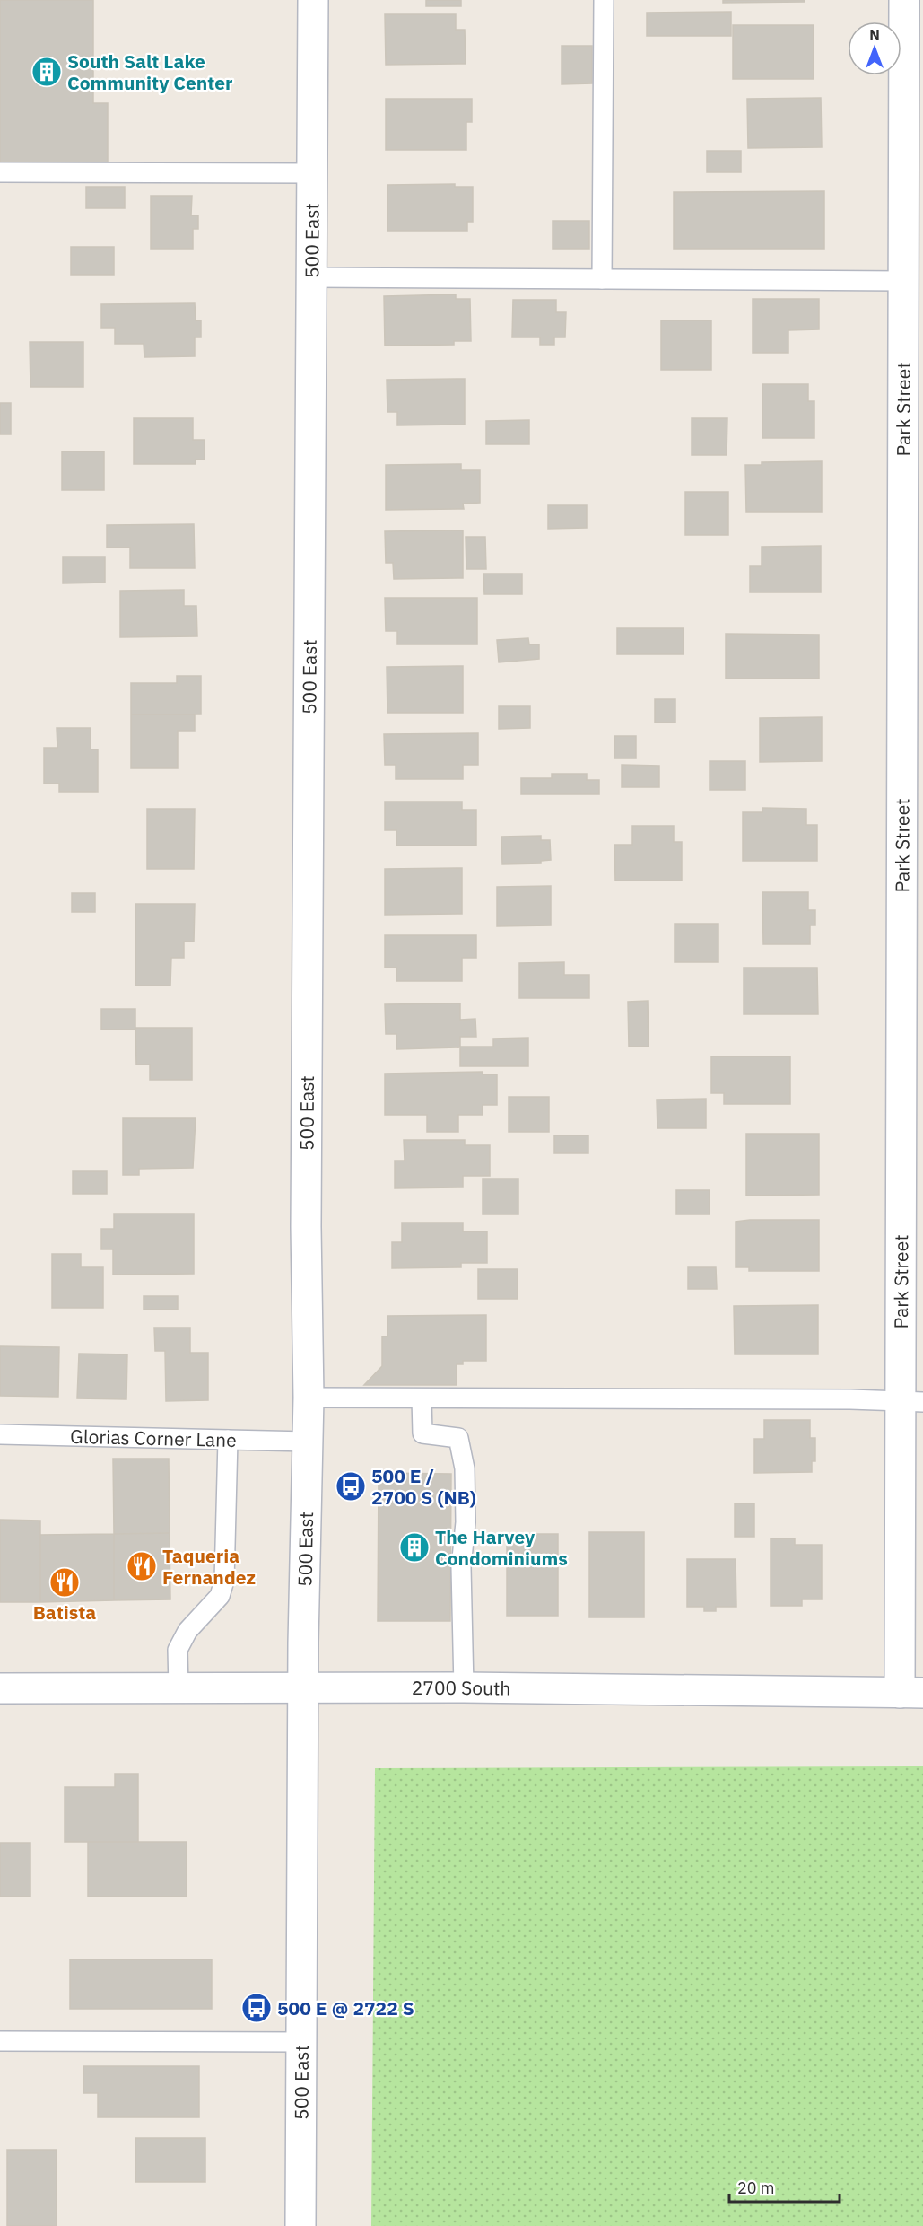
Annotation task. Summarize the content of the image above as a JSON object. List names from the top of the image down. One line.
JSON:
{"streets":{"street":["500 East","Park Street","2700 South"],"lane":["Glorias Corner Lane"]},"crossings":[["500 East","Glorias Corner Lane"],["500 East","2700 South"],["Park Street","2700 South"]],"places":{"building":["South Salt Lake Community Center","The Harvey Condominiums"],"bus stop":["500 E / 2700 S (NB)","500 E @ 2722 S"],"restaurant":["Taqueria Fernandez","Batista"]},"scale_bar":"20 m","north":"top"}
